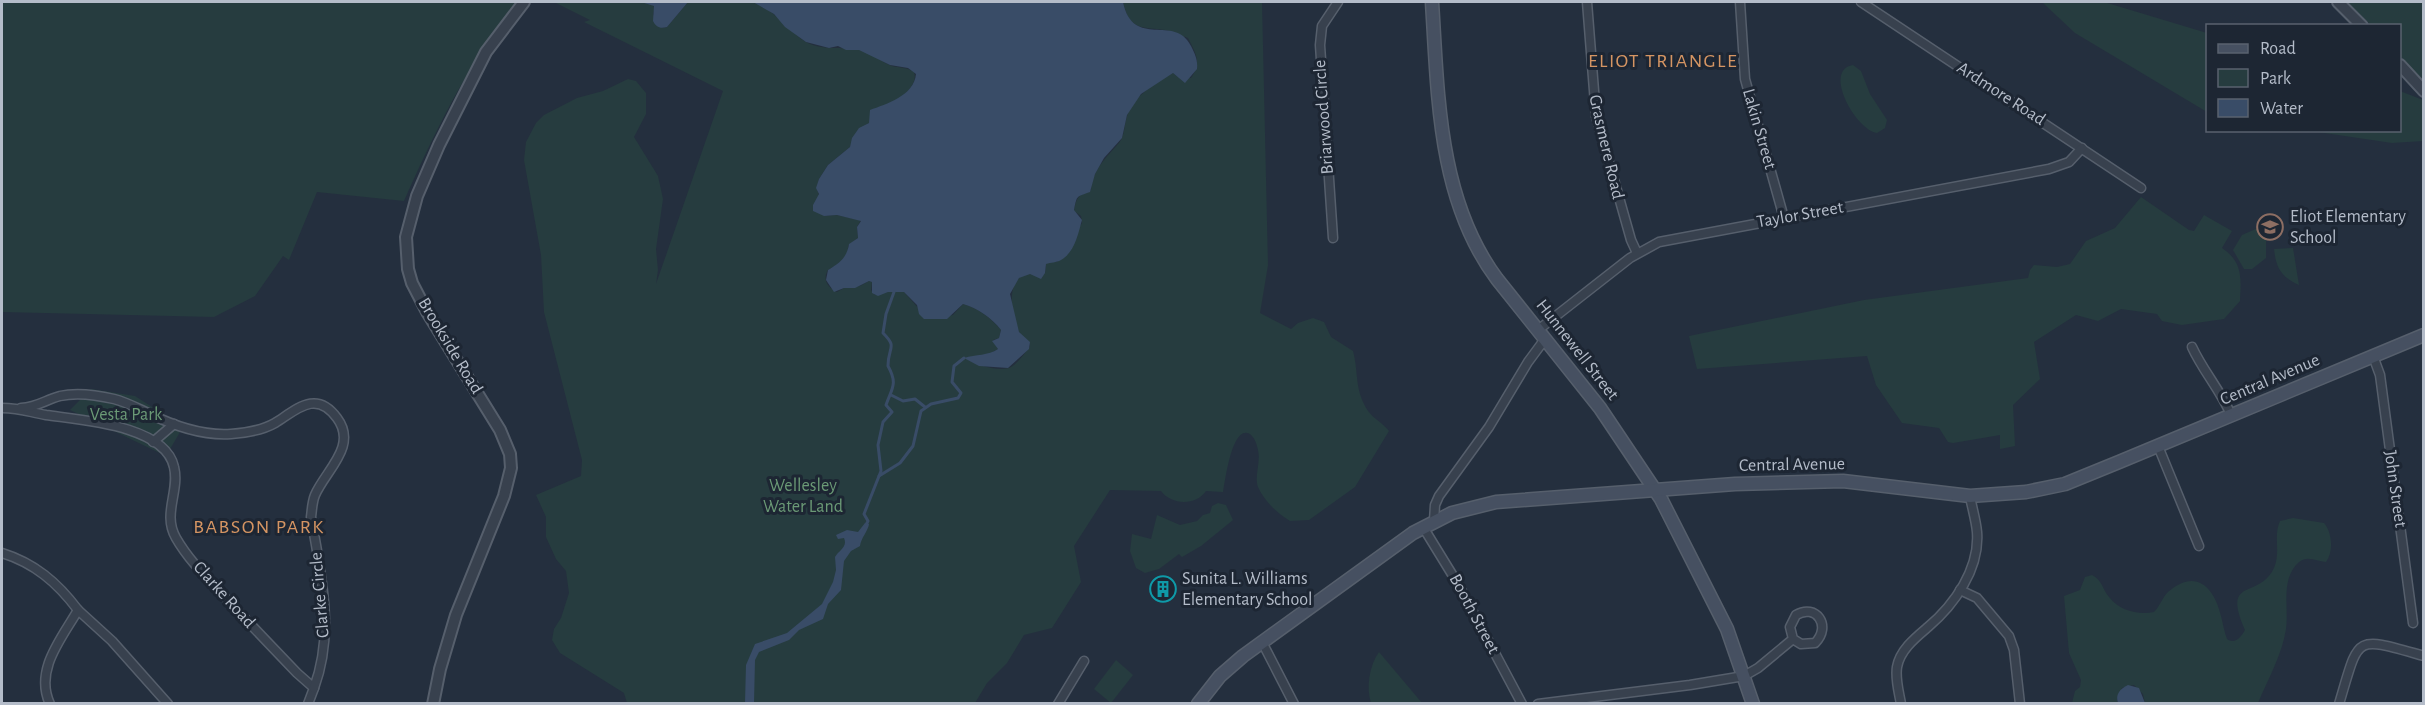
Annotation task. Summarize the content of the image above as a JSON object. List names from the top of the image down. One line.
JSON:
{"streets":{"main road":["Hunnewell Street","Central Avenue"],"street":["Ardmore Road","Briarwood Circle","Lakin Street","Grasmere Road","Taylor Street","Brookside Road","John Street","Clarke Road","Clarke Circle","Booth Street"]},"crossings":[["Ardmore Road","Taylor Street"],["Lakin Street","Taylor Street"],["Grasmere Road","Taylor Street"],["Taylor Street","Hunnewell Street"],["Taylor Street","Central Avenue"],["Taylor Street","Booth Street"],["Hunnewell Street","Central Avenue"],["Central Avenue","John Street"],["Central Avenue","Booth Street"],["Clarke Road","Clarke Circle"]],"districts":["ELIOT TRIANGLE","BABSON PARK"],"parks":["Vesta Park","Wellesley Water Land"],"places":{"school or university":["Eliot Elementary School"],"building":["Sunita L. Williams Elementary School"]},"legend":["Road","Park","Water"]}
